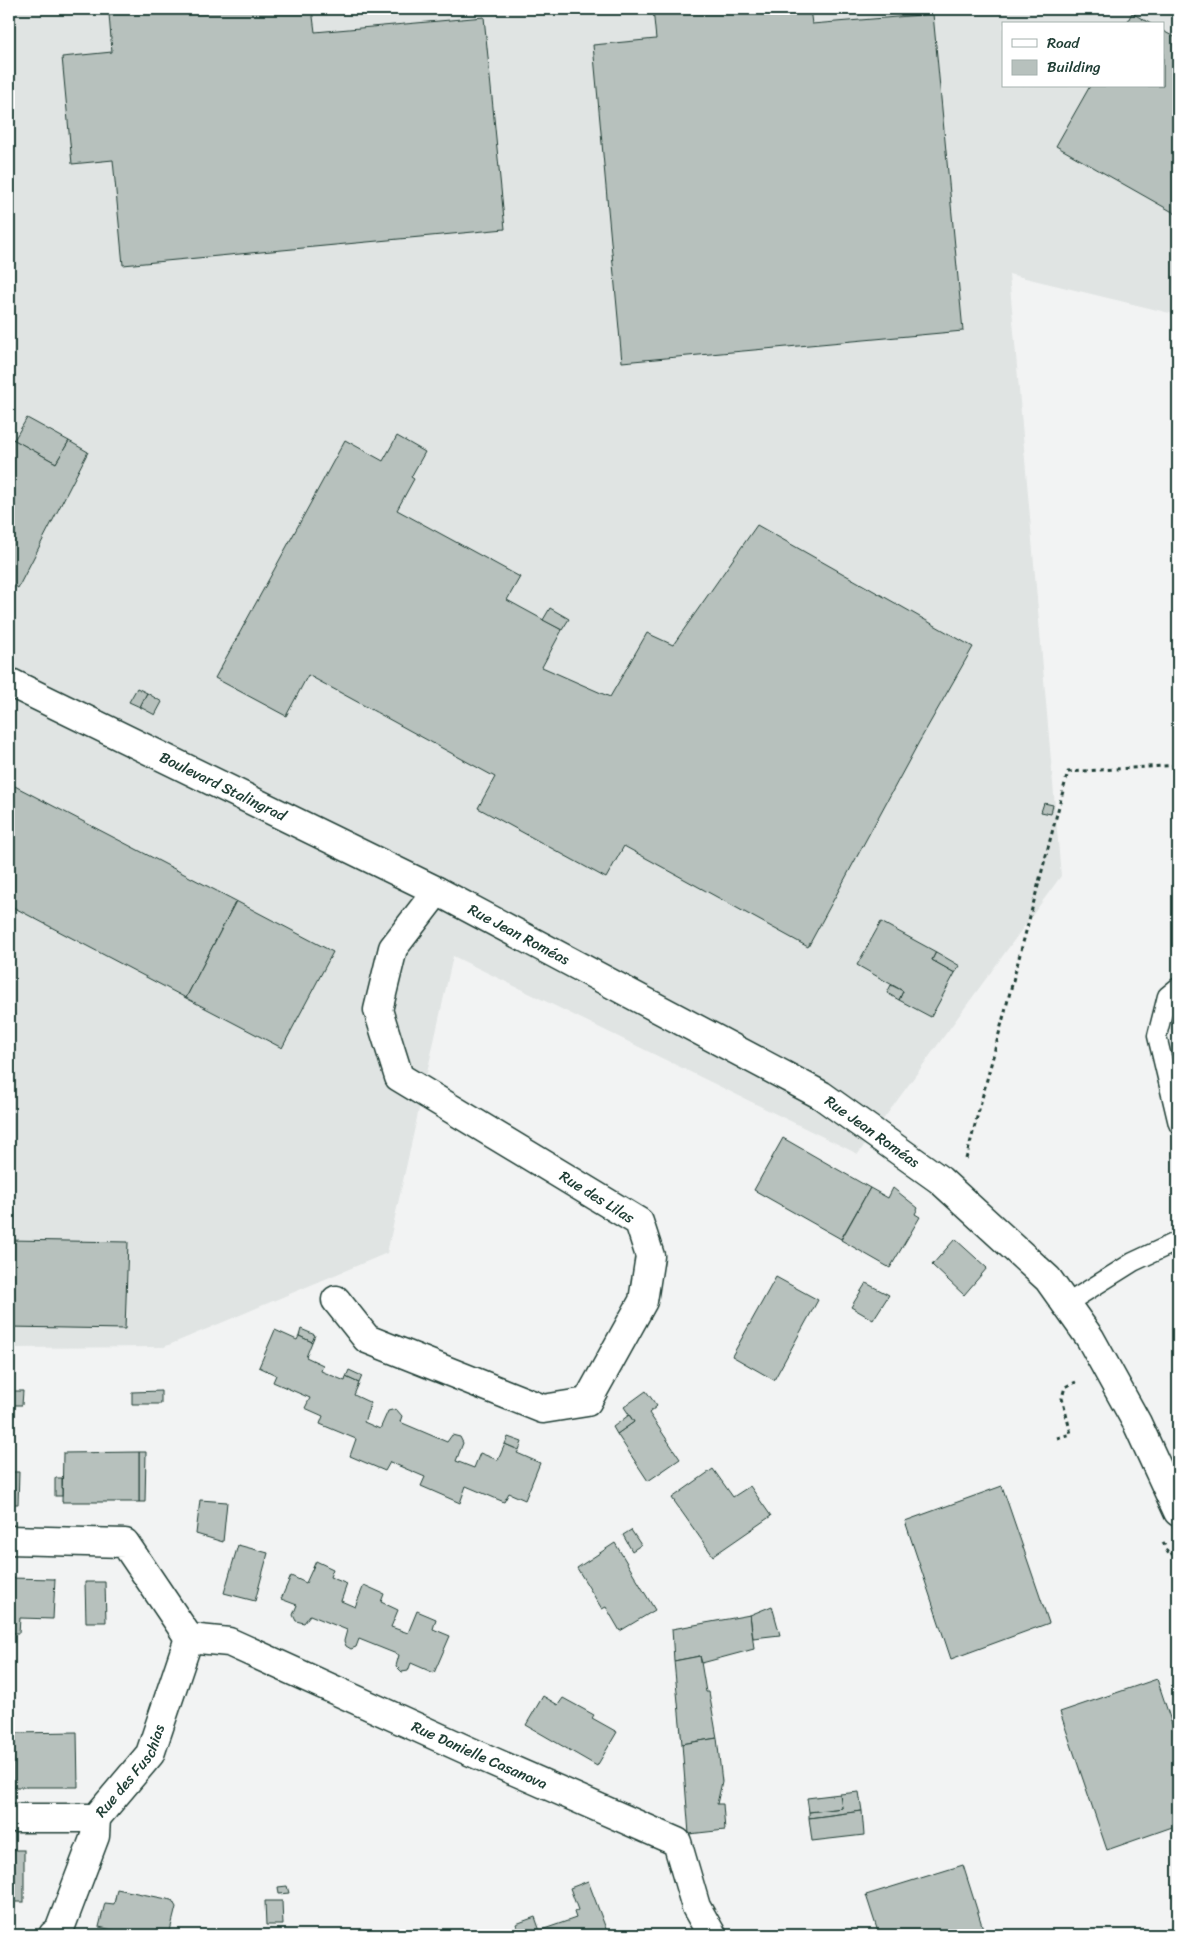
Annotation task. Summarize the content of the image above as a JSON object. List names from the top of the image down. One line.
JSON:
{"streets":{"street":["Boulevard Stalingrad","Rue Jean Roméas","Rue des Lilas","Rue Danielle Casanova","Rue des Fuschias"]},"crossings":[["Boulevard Stalingrad","Rue Jean Roméas"],["Boulevard Stalingrad","Rue des Lilas"],["Rue Jean Roméas","Rue des Lilas"],["Rue Danielle Casanova","Rue des Fuschias"]],"legend":["Road","Building"]}
